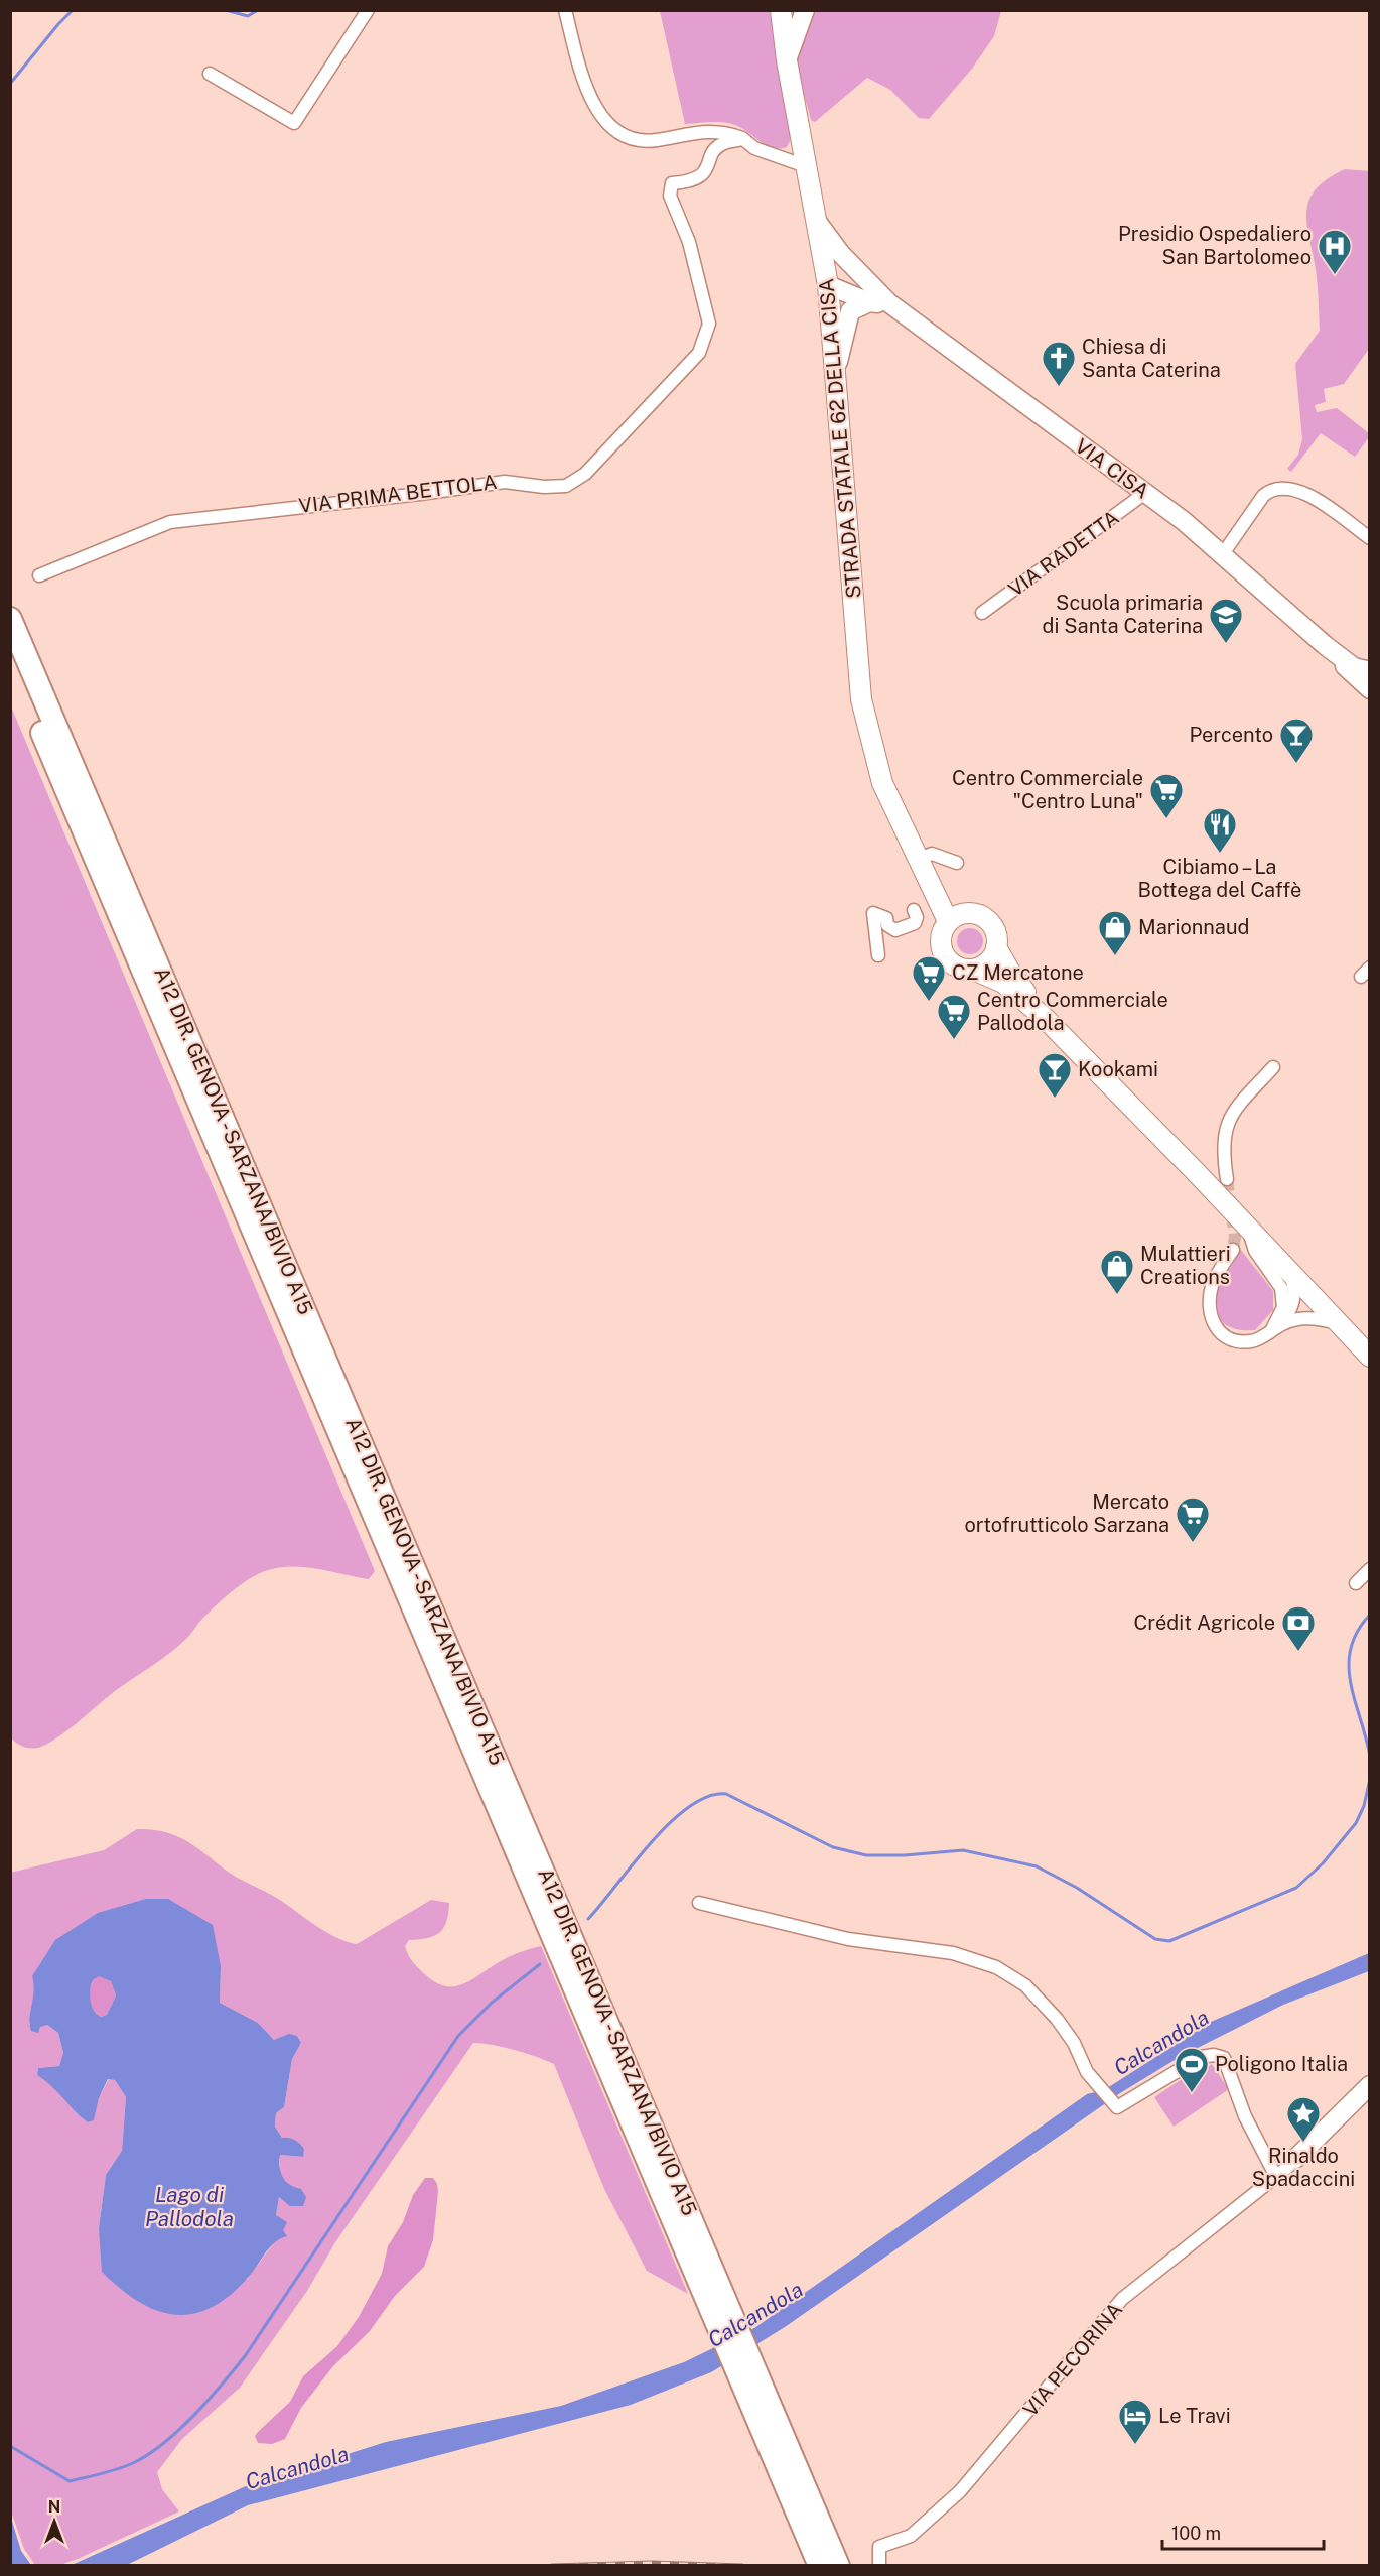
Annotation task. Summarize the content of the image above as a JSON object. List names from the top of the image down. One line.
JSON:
{"streets":{"highway":["A12 DIR. GENOVA - SARZANA/BIVIO A15"],"main road":["STRADA STATALE 62 DELLA CISA"],"street":["VIA CISA","VIA PRIMA BETTOLA","VIA RADETTA","VIA PECORINA"]},"crossings":[["STRADA STATALE 62 DELLA CISA","VIA CISA"],["VIA CISA","VIA RADETTA"]],"water":["Calcandola","Lago di Pallodola"],"places":{"hospital":["Presidio Ospedaliero San Bartolomeo"],"church":["Chiesa di Santa Caterina"],"school or university":["Scuola primaria di Santa Caterina"],"bar":["Percento","Kookami"],"supermarket":["Centro Commerciale \"Centro Luna\"","CZ Mercatone","Centro Commerciale Pallodola","Mercato ortofrutticolo Sarzana"],"restaurant":["Cibiamo – La Bottega del Caffè"],"shop":["Marionnaud","Mulattieri Creations"],"bank":["Crédit Agricole"],"sports":["Poligono Italia"],"place":["Rinaldo Spadaccini"],"hotel":["Le Travi"]},"scale_bar":"100 m","north":"top"}
